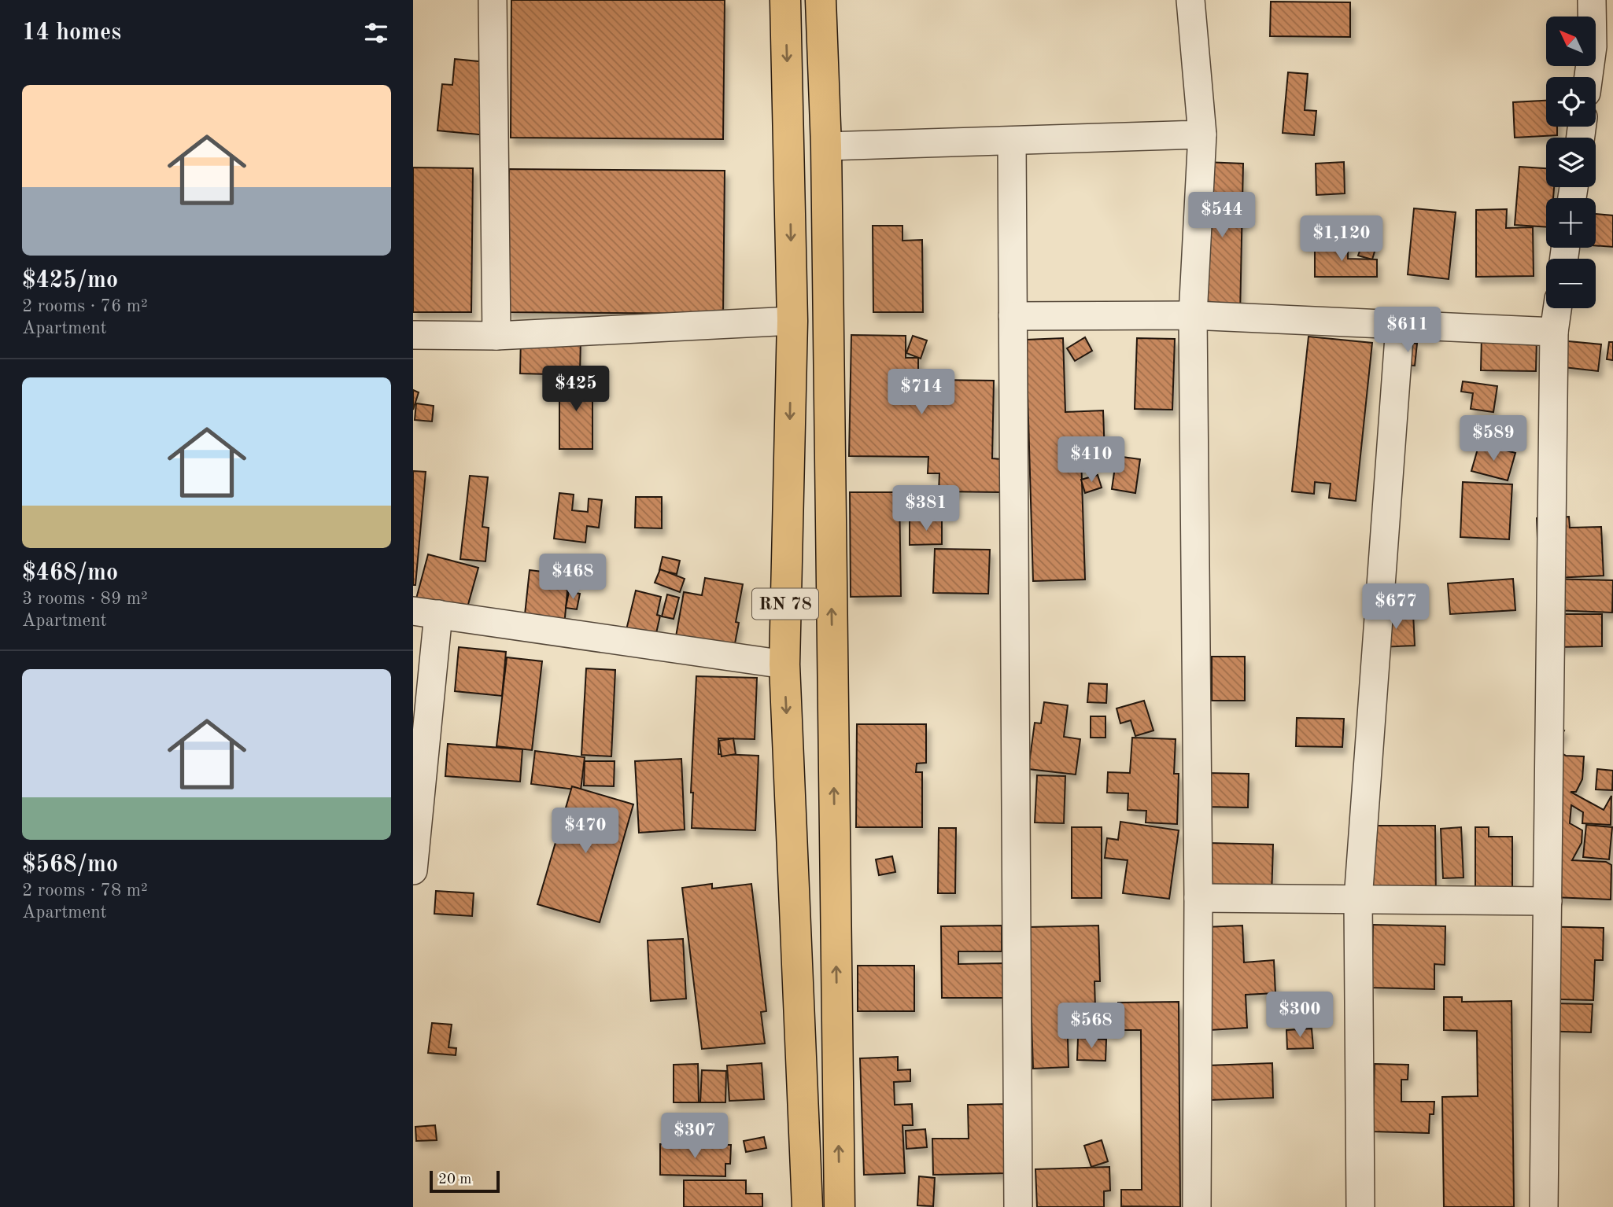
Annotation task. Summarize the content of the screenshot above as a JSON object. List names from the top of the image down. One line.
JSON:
{"streets":{"main road":["RN 78"]},"scale_bar":"20 m","north":"top left","page":{"heading":"14 homes","map_buttons":["+","−"],"list":[{"name":"$425/mo","note":"2 rooms · 76 m² · Apartment"},{"name":"$468/mo","note":"3 rooms · 89 m² · Apartment"},{"name":"$568/mo","note":"2 rooms · 78 m² · Apartment"}],"price":["$544","$1,120","$611","$425","$714","$589","$410","$381","$468","$677","$470","$300","$568","$307"],"scale":"20 m"}}
